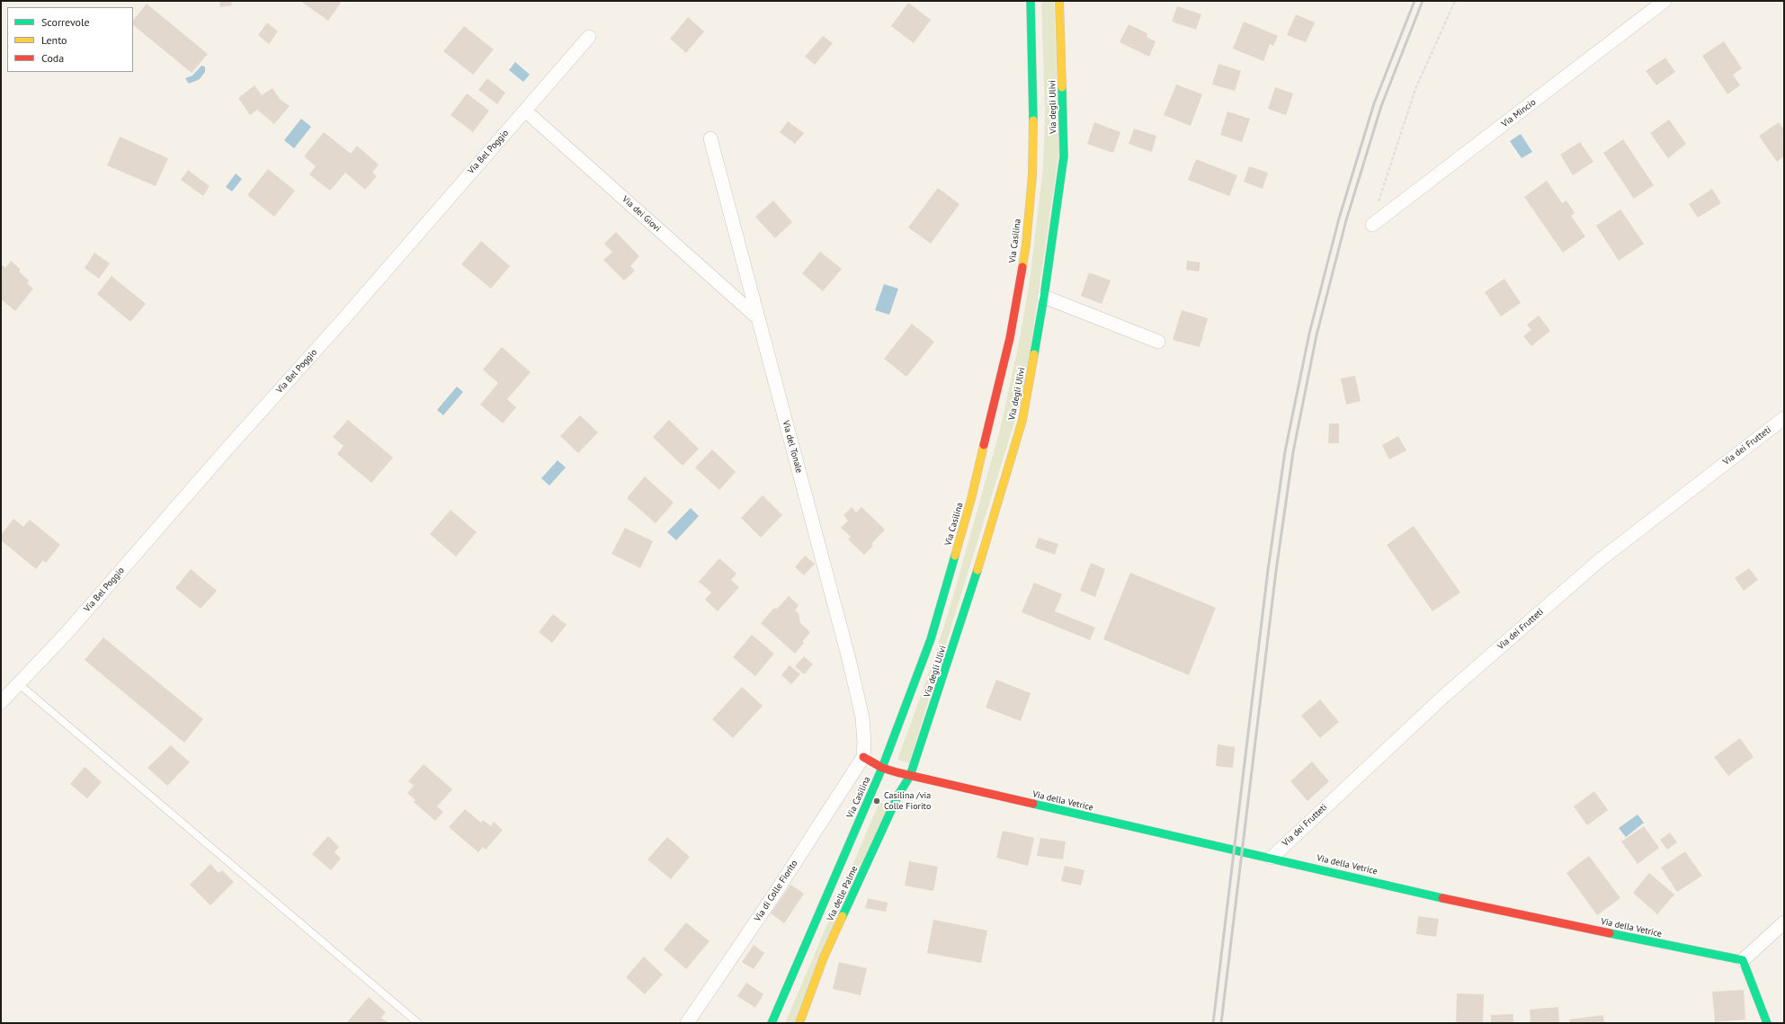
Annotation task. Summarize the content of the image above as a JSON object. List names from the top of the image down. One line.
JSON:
{"streets":{"street":["Via degli Ulivi","Via Mincio","Via Bel Poggio","Via dei Giovi","Via Casilina","Via dei Frutteti","Via del Tonale","Via della Vetrice","Via di Colle Fiorito","Via delle Palme"]},"crossings":[["Via degli Ulivi","Via della Vetrice"],["Via degli Ulivi","Via delle Palme"],["Via Bel Poggio","Via dei Giovi"],["Via dei Giovi","Via del Tonale"],["Via Casilina","Via della Vetrice"],["Via dei Frutteti","Via della Vetrice"],["Via del Tonale","Via della Vetrice"],["Via del Tonale","Via di Colle Fiorito"],["Via della Vetrice","Via di Colle Fiorito"],["Via della Vetrice","Via delle Palme"]],"places":["Casilina /via Colle Fiorito"],"legend":["Scorrevole","Lento","Coda"]}
